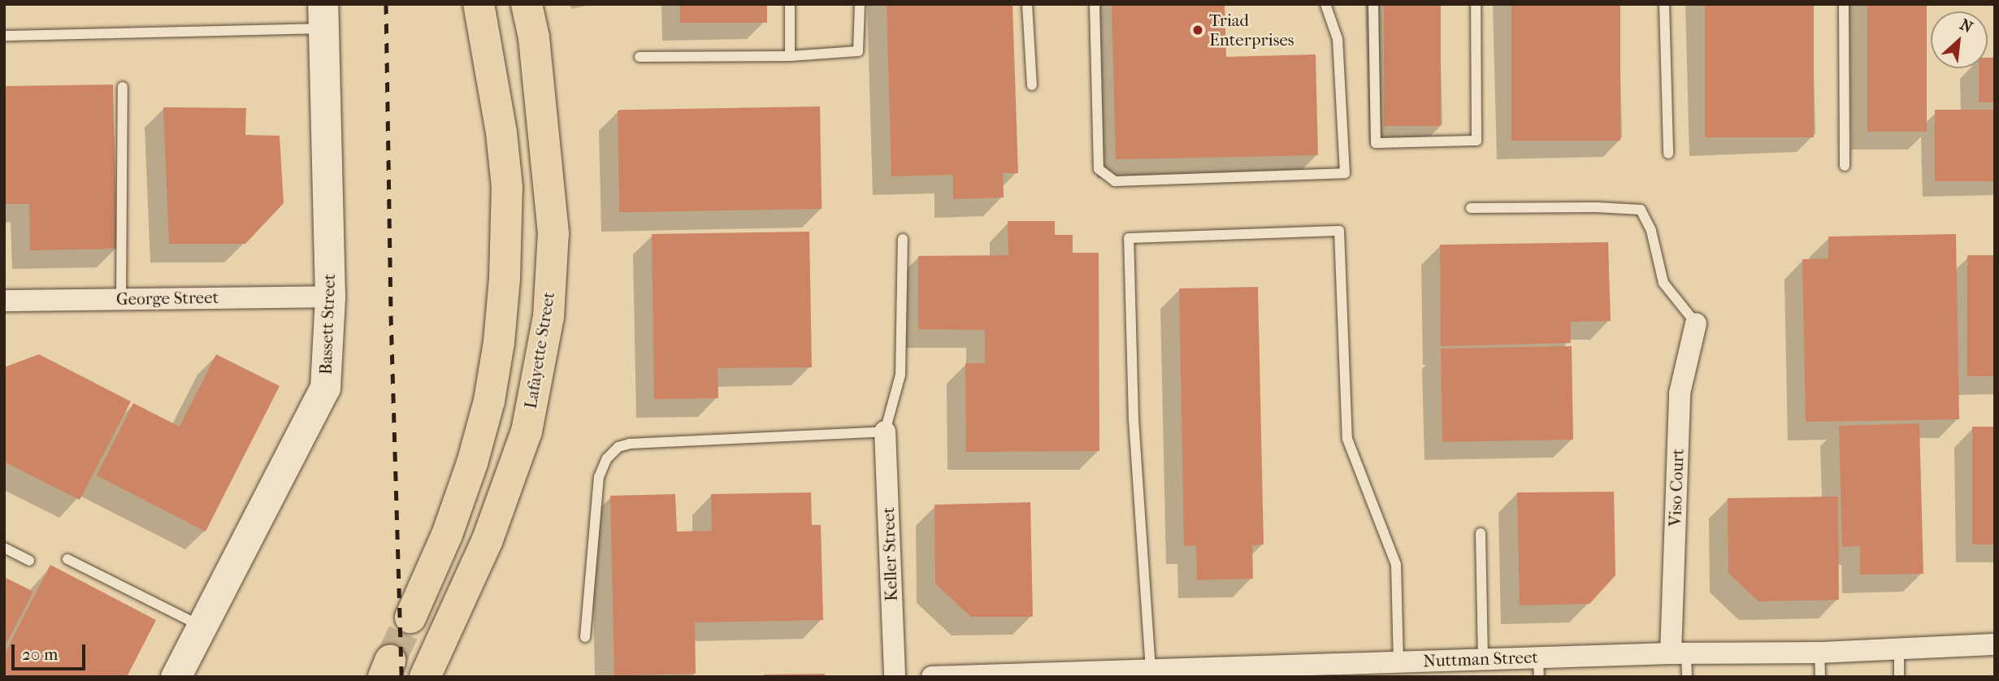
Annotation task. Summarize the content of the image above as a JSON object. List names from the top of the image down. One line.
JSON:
{"streets":{"main road":["Lafayette Street"],"street":["George Street","Bassett Street","Viso Court","Keller Street","Nuttman Street"]},"crossings":[["George Street","Bassett Street"],["Viso Court","Nuttman Street"]],"places":["Triad Enterprises"],"scale_bar":"20 m","north":"top right"}
